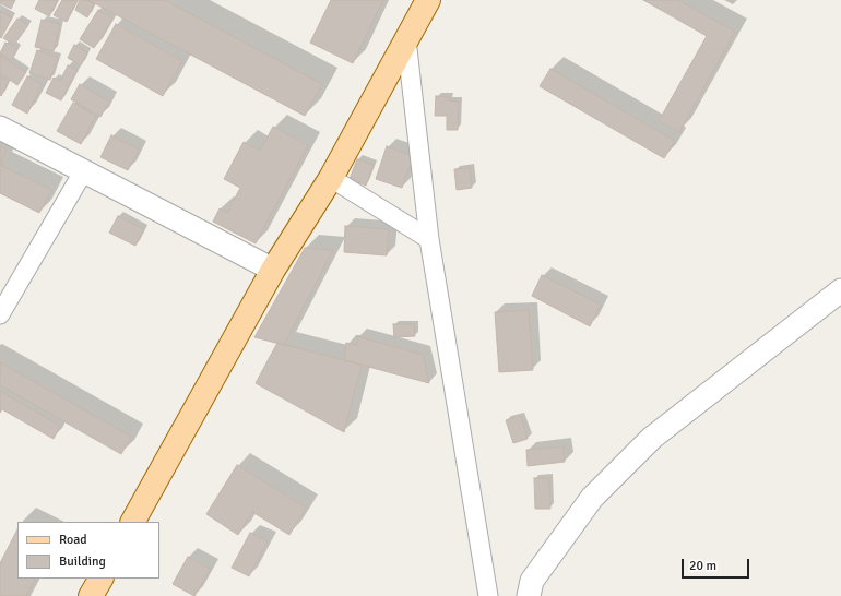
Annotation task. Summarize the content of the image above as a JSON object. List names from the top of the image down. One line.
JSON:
{"legend":["Road","Building"],"scale_bar":"20 m"}
